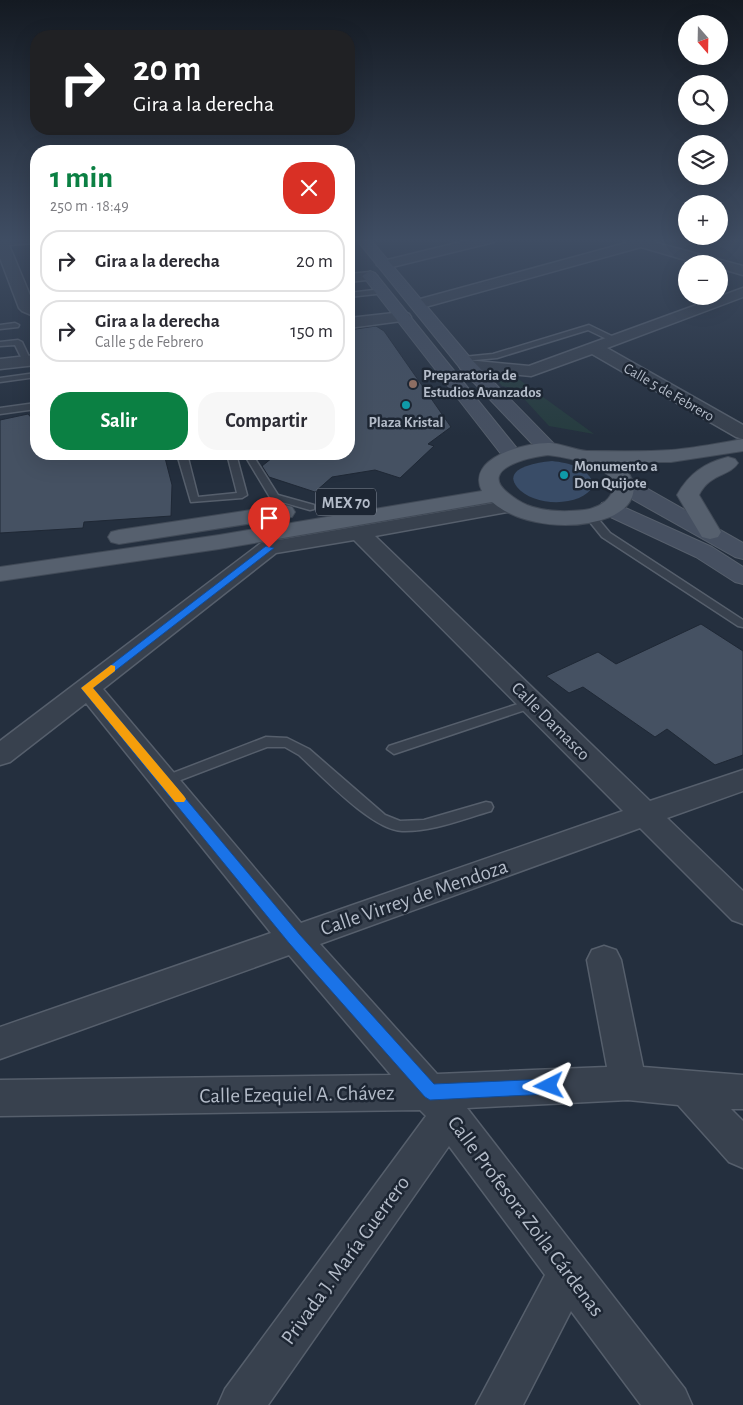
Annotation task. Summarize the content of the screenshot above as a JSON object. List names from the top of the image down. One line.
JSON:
{"streets":{"main road":["MEX 70"],"street":["Calle 5 de Febrero","Calle Damasco","Calle Virrey de Mendoza","Calle Ezequiel A. Chávez","Calle Profesora Zoila Cárdenas","Privada J. María Guerrero"]},"crossings":[["Calle Damasco","Calle Virrey de Mendoza"],["Calle Virrey de Mendoza","Calle Profesora Zoila Cárdenas"],["Calle Ezequiel A. Chávez","Calle Profesora Zoila Cárdenas"],["Calle Ezequiel A. Chávez","Privada J. María Guerrero"],["Calle Profesora Zoila Cárdenas","Privada J. María Guerrero"]],"places":["Preparatoria de Estudios Avanzados","Plaza Kristal","Monumento a Don Quijote"],"north":"bottom","page":{"map_buttons":["+","−"],"turn":["20 m","Gira a la derecha"],"heading":["1 min","250 m · 18:49"],"list":[{"name":"Gira a la derecha","value":"20 m"},{"name":"Gira a la derecha","note":"Calle 5 de Febrero","value":"150 m"}],"buttons":["Salir","Compartir"]}}
